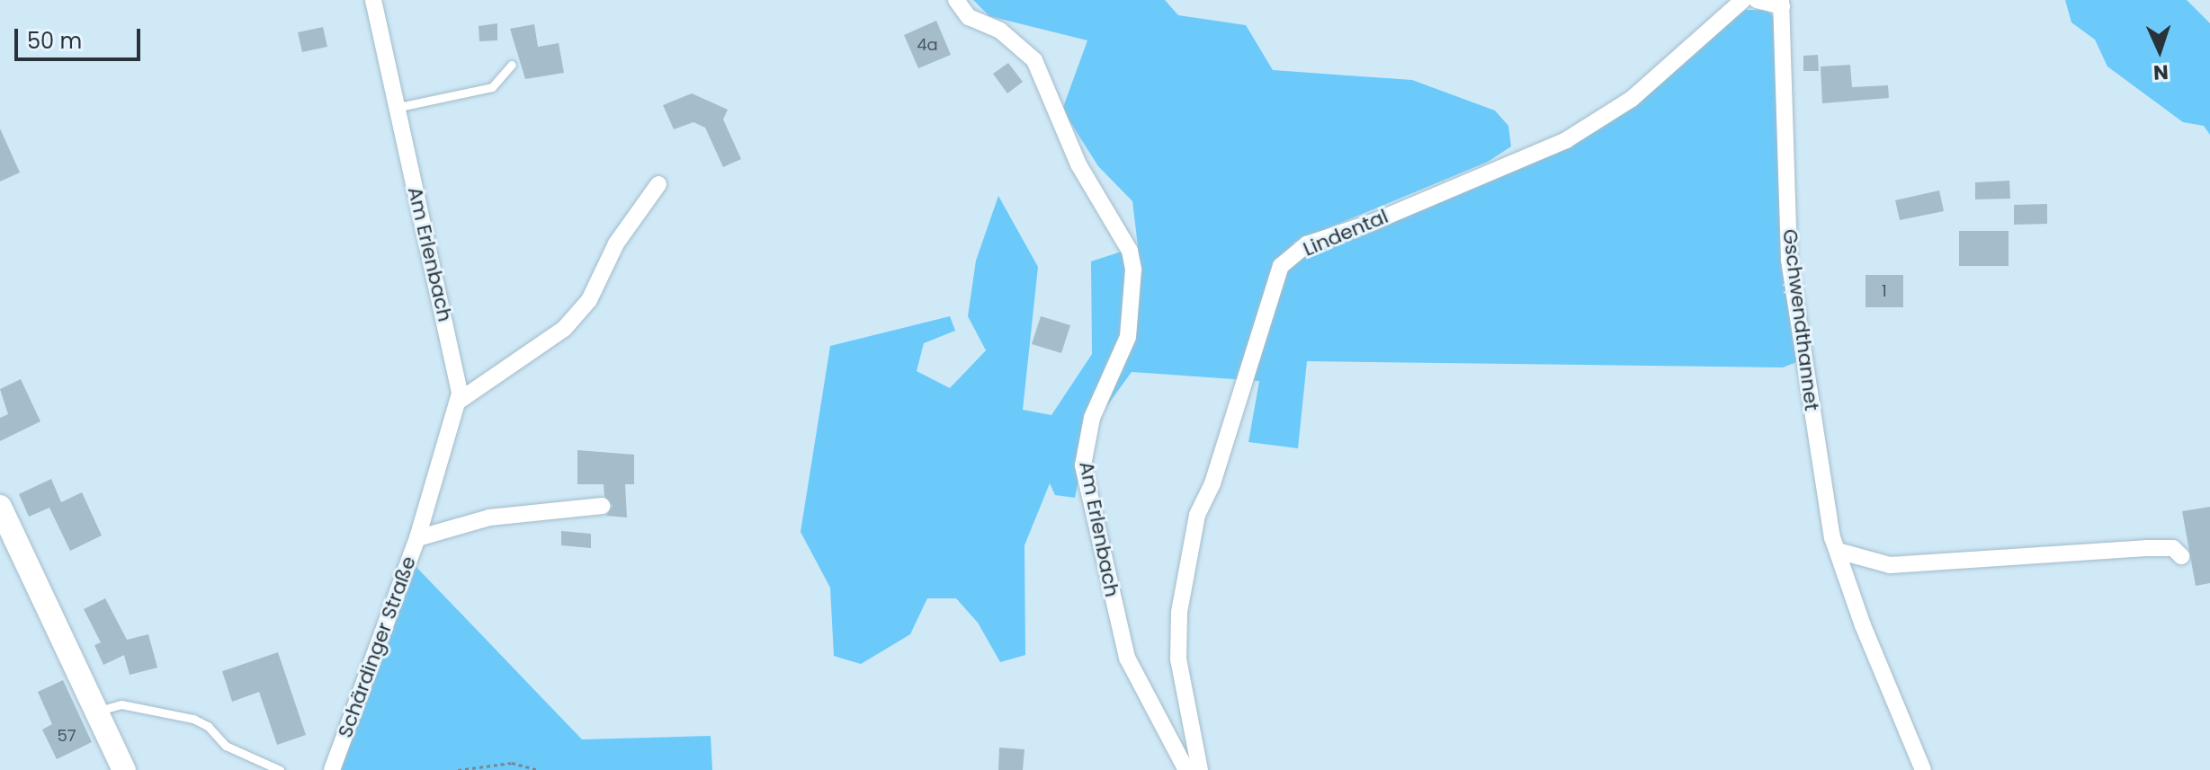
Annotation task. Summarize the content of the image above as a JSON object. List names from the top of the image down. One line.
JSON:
{"streets":{"street":["Lindental","Am Erlenbach","Gschwendthannet","Schärdinger Straße"]},"crossings":[["Am Erlenbach","Schärdinger Straße"]],"house_numbers":["4a","1","57"],"scale_bar":"50 m","north":"bottom"}
